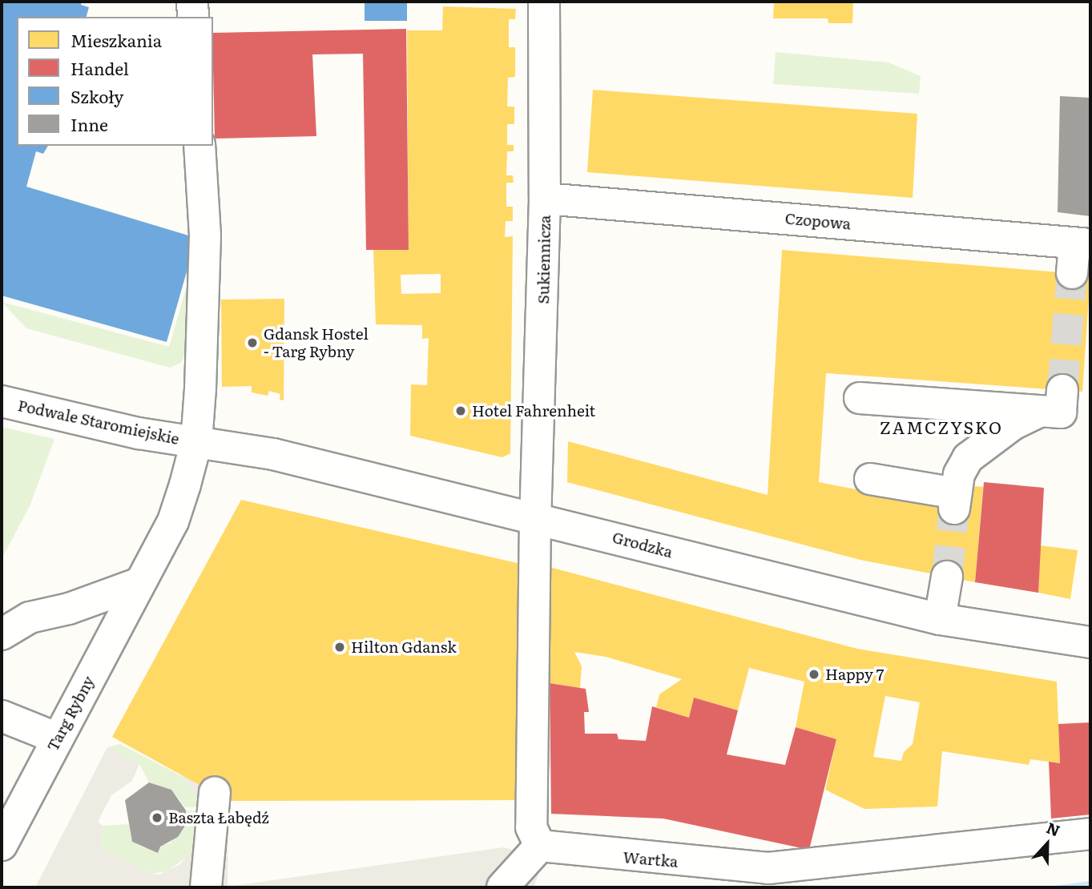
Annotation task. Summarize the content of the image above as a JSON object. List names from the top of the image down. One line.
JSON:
{"streets":{"street":["Czopowa","Sukiennicza","Podwale Staromiejskie","Grodzka","Targ Rybny","Wartka"]},"crossings":[["Czopowa","Sukiennicza"],["Sukiennicza","Grodzka"],["Podwale Staromiejskie","Grodzka"],["Podwale Staromiejskie","Targ Rybny"],["Grodzka","Targ Rybny"]],"districts":["ZAMCZYSKO"],"places":["Gdansk Hostel - Targ Rybny","Hotel Fahrenheit","Hilton Gdansk","Happy 7","Baszta Łabędź"],"legend":["Mieszkania","Handel","Szkoły","Inne"],"north":"top"}
